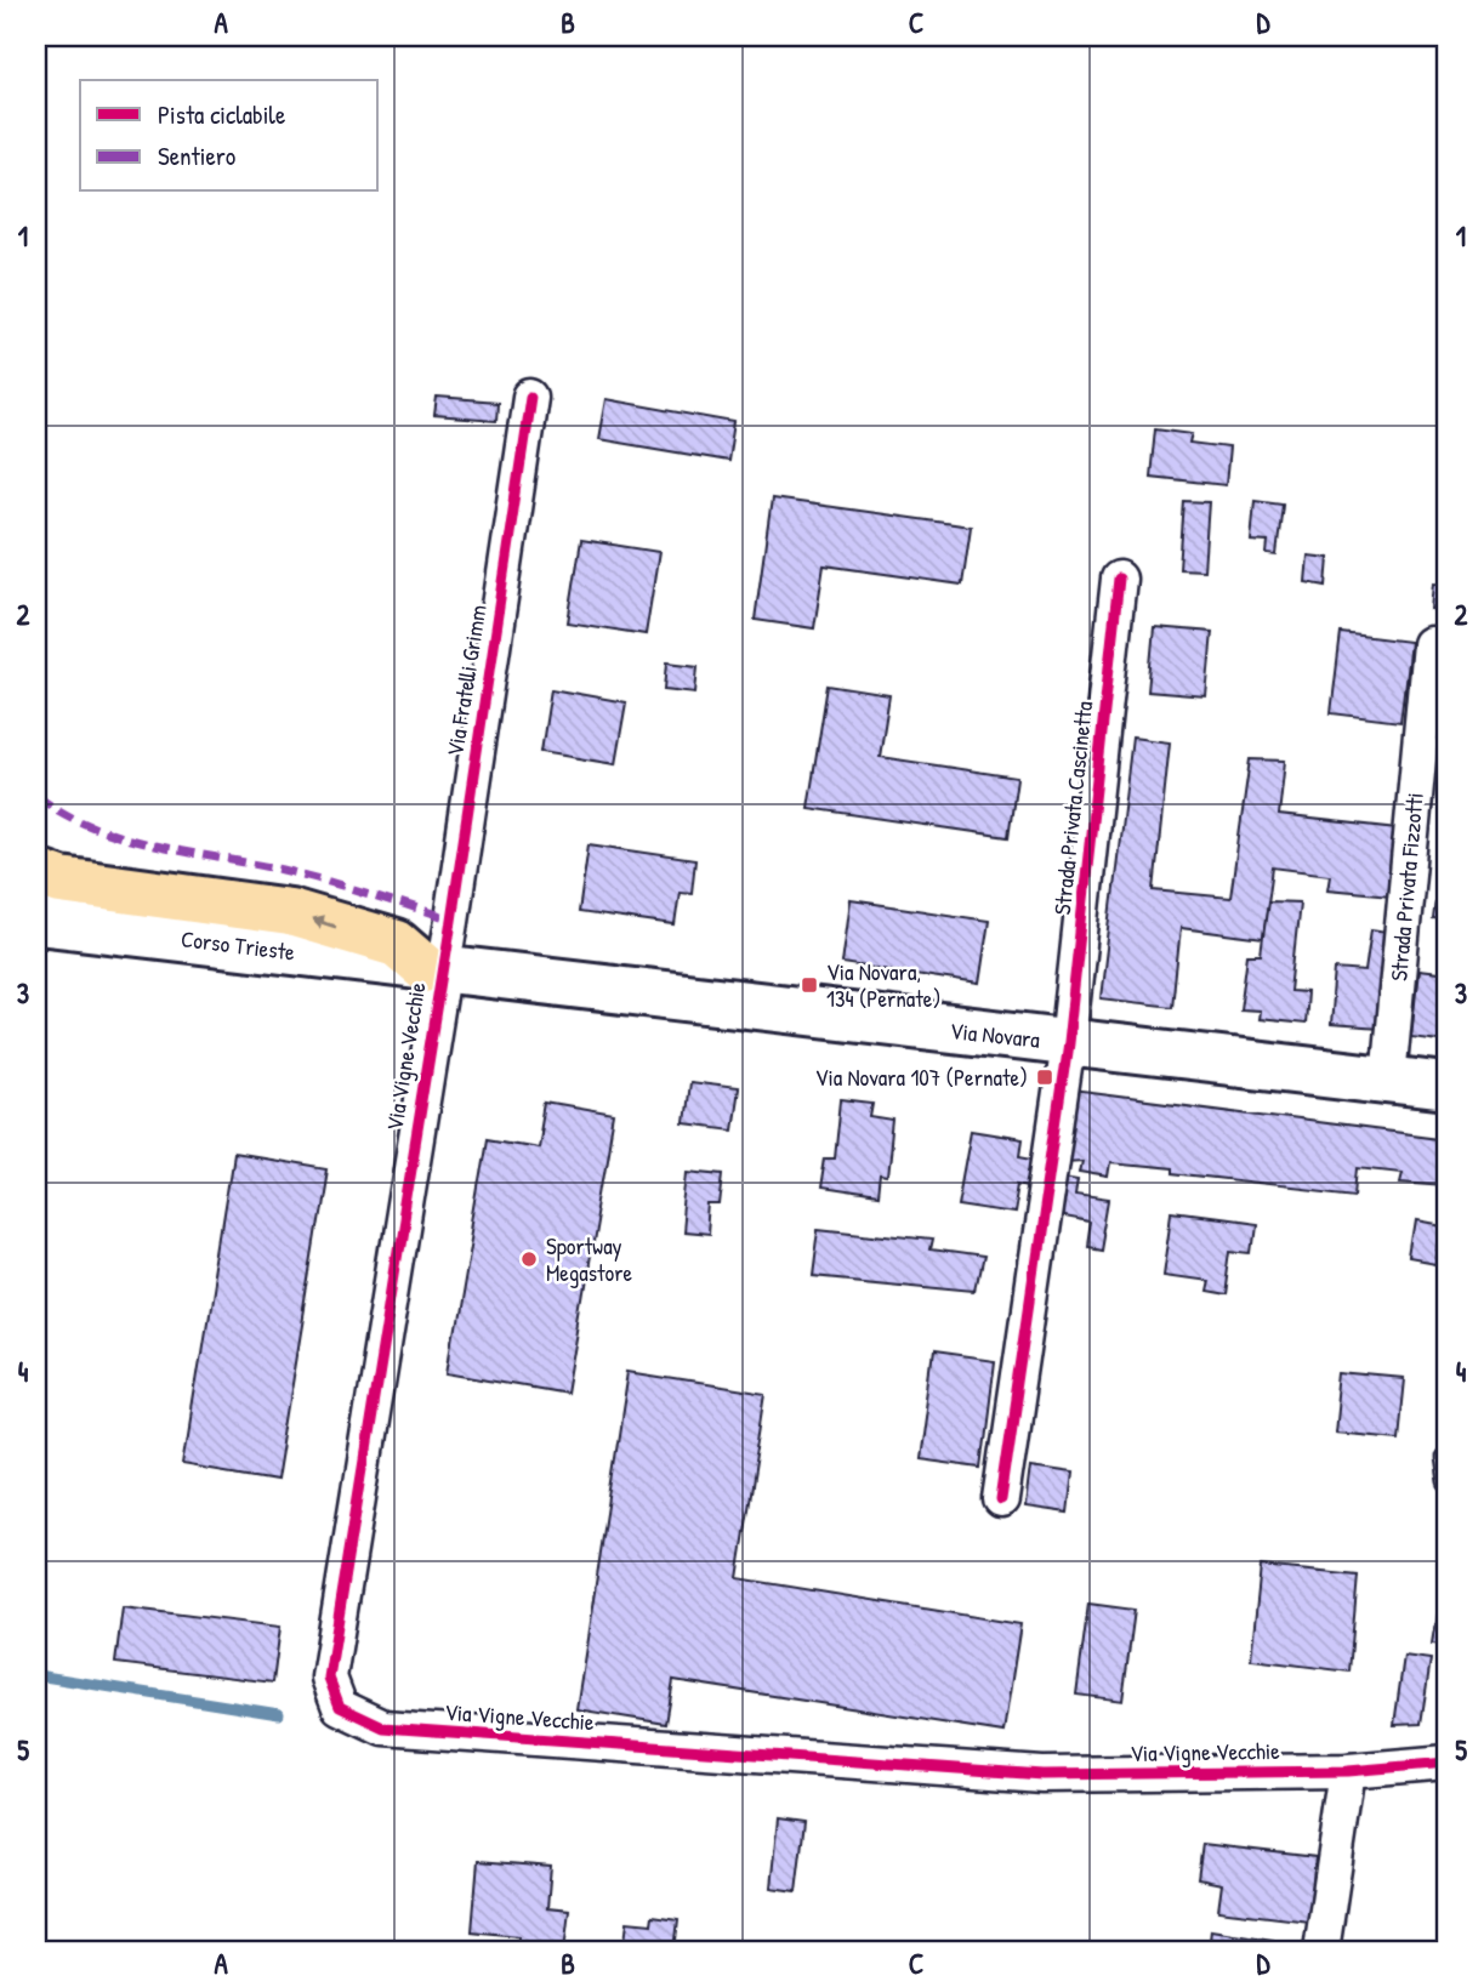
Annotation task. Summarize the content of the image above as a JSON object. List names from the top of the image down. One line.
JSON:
{"streets":{"main road":["Corso Trieste","Via Novara"],"street":["Via Fratelli Grimm","Strada Privata Cascinetta","Strada Privata Fizzotti","Via Vigne Vecchie"]},"crossings":[["Via Fratelli Grimm","Corso Trieste"],["Via Fratelli Grimm","Via Novara"],["Via Fratelli Grimm","Via Vigne Vecchie"],["Strada Privata Cascinetta","Via Novara"],["Strada Privata Fizzotti","Via Novara"],["Corso Trieste","Via Novara"],["Corso Trieste","Via Vigne Vecchie"],["Via Novara","Via Vigne Vecchie"]],"places":{"transit":["Via Novara, 134 (Pernate)","Via Novara 107 (Pernate)"],"other":["Sportway Megastore"]},"legend":["Pista ciclabile","Sentiero"],"grid":{"columns":["A","B","C","D"],"rows":["1","2","3","4","5"]}}
